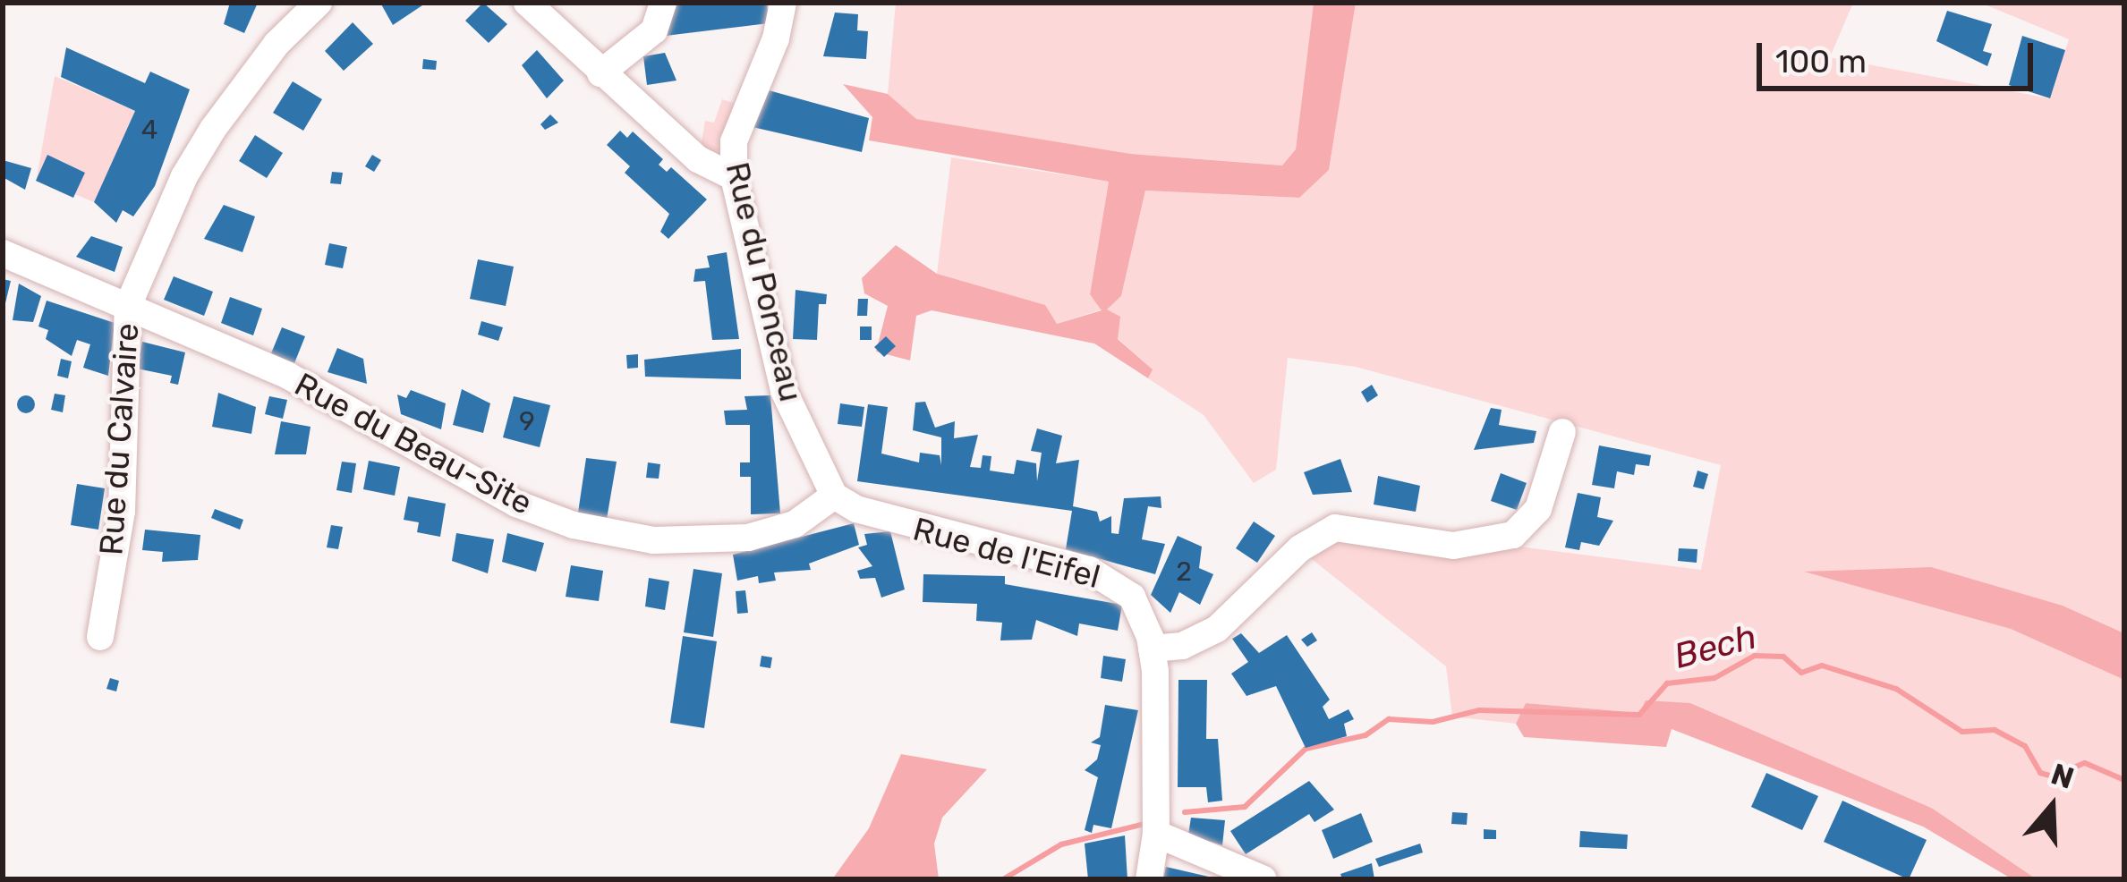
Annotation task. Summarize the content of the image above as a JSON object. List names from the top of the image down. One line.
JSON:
{"streets":{"street":["Rue du Ponceau","Rue du Calvaire","Rue du Beau-Site","Rue de l'Eifel"]},"crossings":[["Rue du Ponceau","Rue du Beau-Site"],["Rue du Ponceau","Rue de l'Eifel"],["Rue du Calvaire","Rue du Beau-Site"],["Rue du Beau-Site","Rue de l'Eifel"]],"water":["Bech"],"house_numbers":["4","9","2"],"scale_bar":"100 m","north":"top"}
